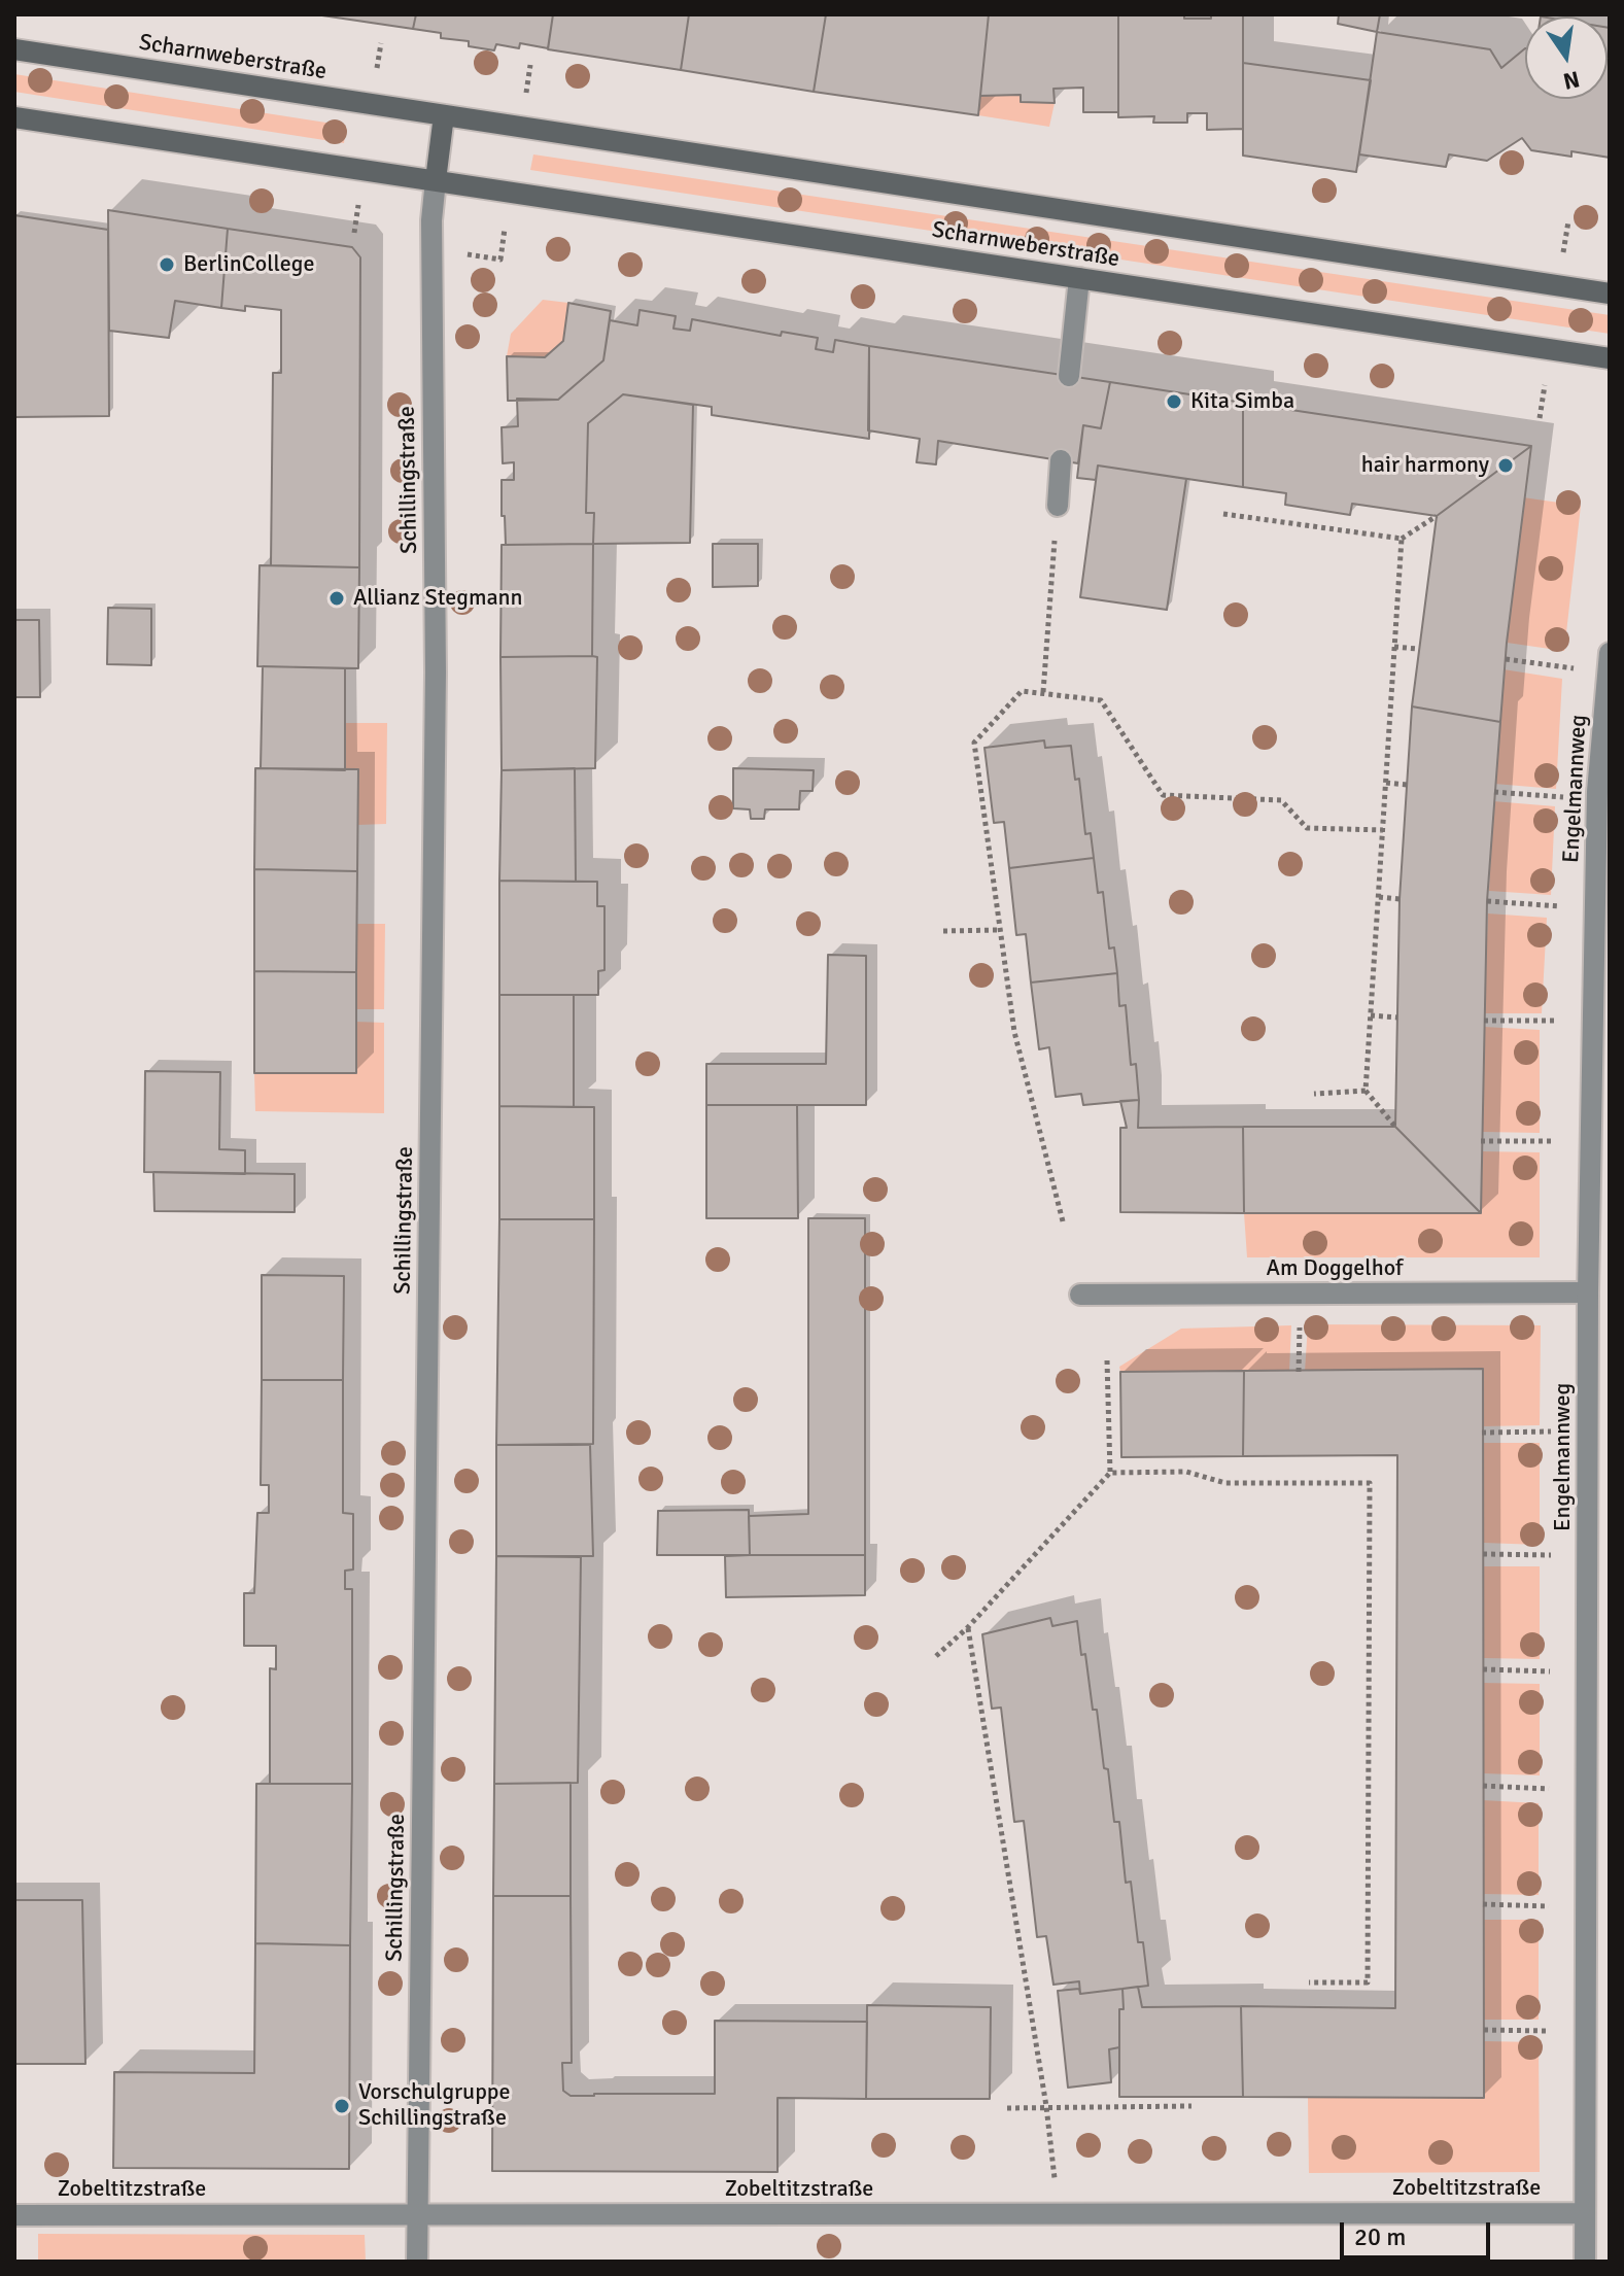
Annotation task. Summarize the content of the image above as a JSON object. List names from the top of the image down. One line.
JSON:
{"streets":{"main road":["Scharnweberstraße"],"street":["Schillingstraße","Engelmannweg","Am Doggelhof","Zobeltitzstraße"]},"crossings":[["Scharnweberstraße","Schillingstraße"],["Schillingstraße","Zobeltitzstraße"],["Engelmannweg","Am Doggelhof"],["Engelmannweg","Zobeltitzstraße"]],"places":["BerlinCollege","Kita Simba","hair harmony","Allianz Stegmann","Vorschulgruppe Schillingstraße"],"scale_bar":"20 m","north":"bottom"}
